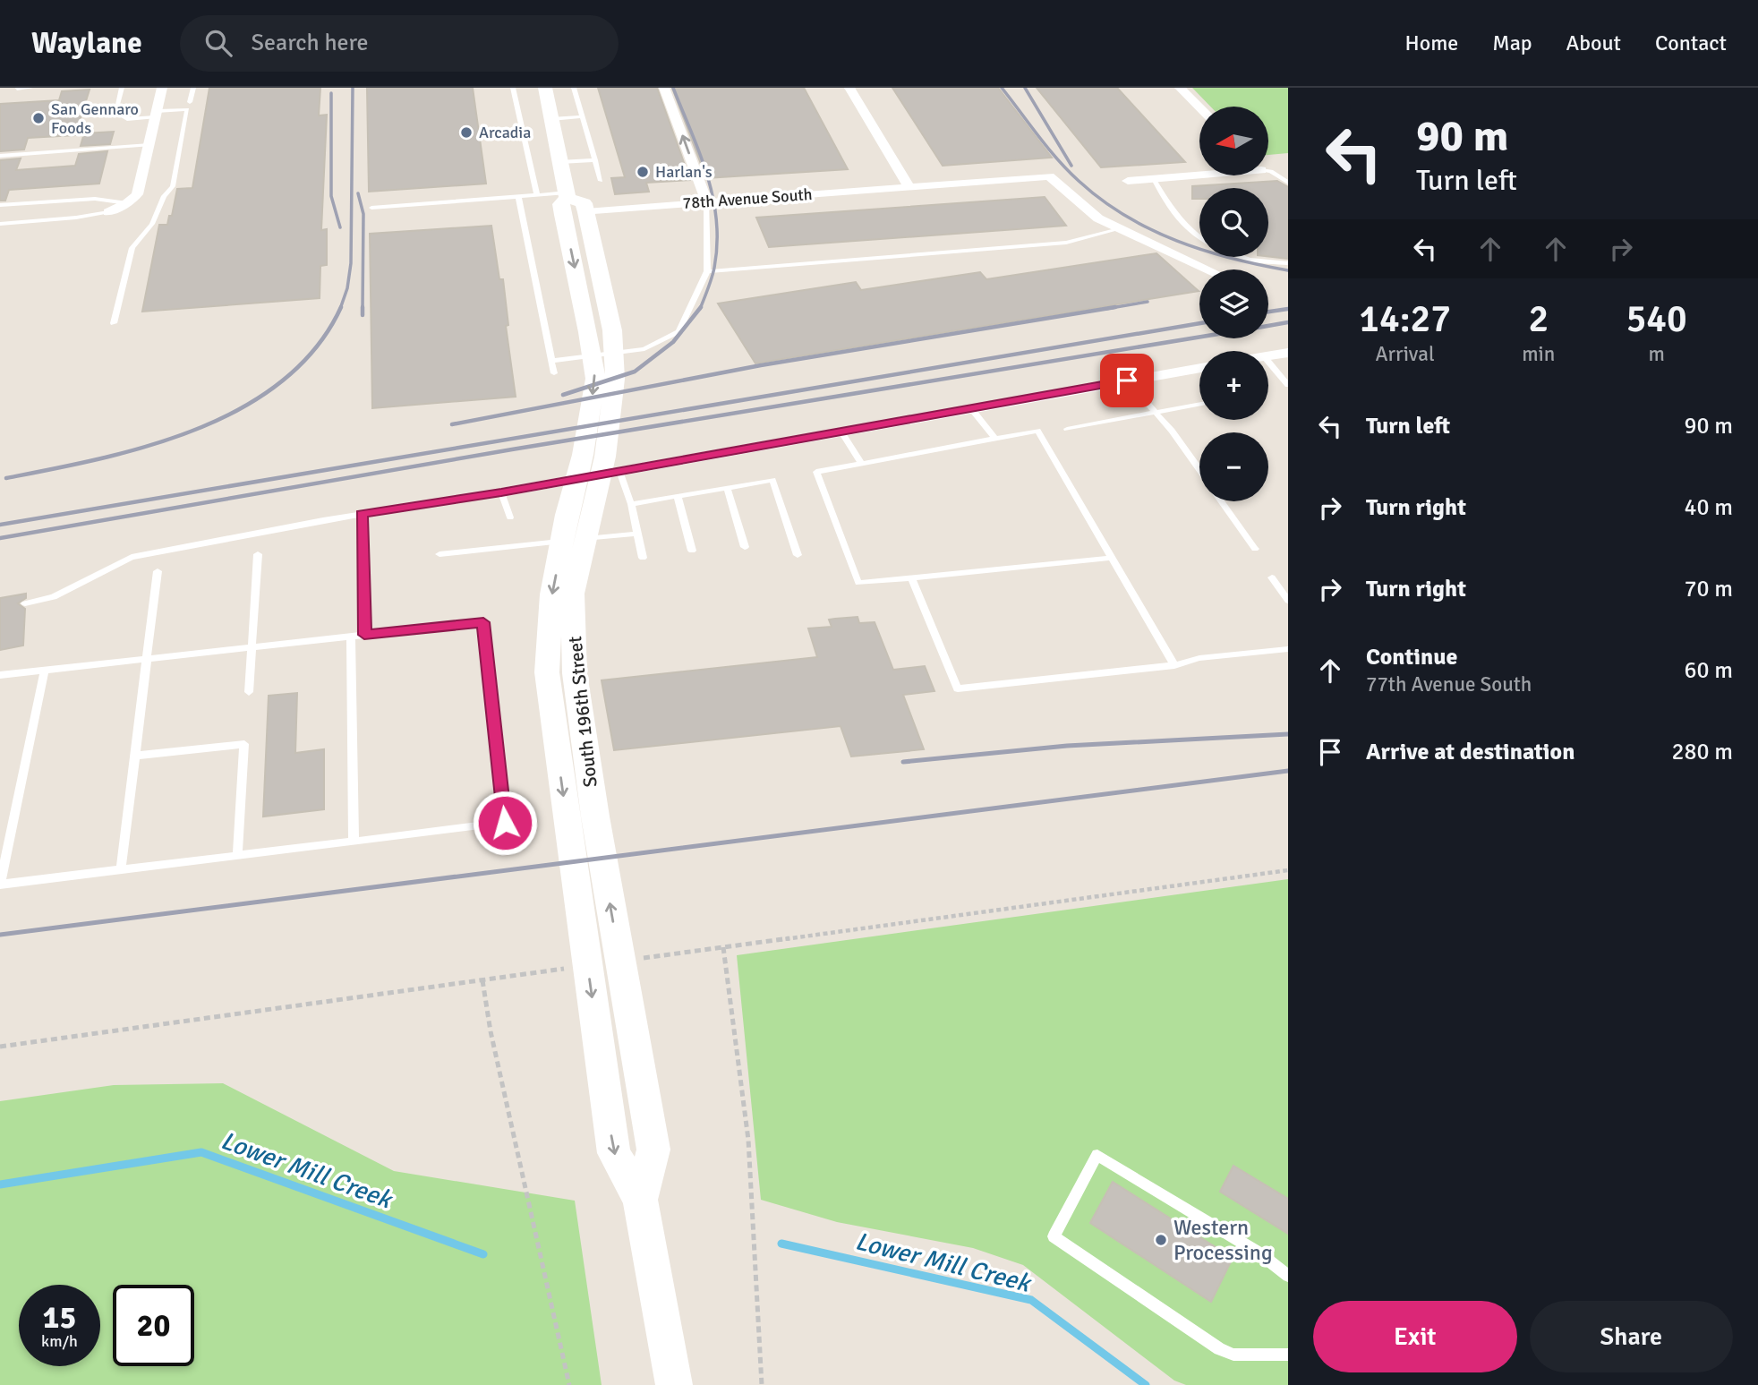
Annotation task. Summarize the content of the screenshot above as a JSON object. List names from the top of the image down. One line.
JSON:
{"streets":{"main road":["South 196th Street"],"street":["78th Avenue South"]},"crossings":[["78th Avenue South","South 196th Street"]],"water":["Lower Mill Creek"],"places":["San Gennaro Foods","Arcadia","Harlan's","Western Processing"],"north":"left","page":{"header":"Waylane","search":"Search here","nav":["Home","Map","About","Contact"],"turn":["90 m","Turn left"],"map_buttons":["+","−"],"eta":["14:27","Arrival","2","min","540","m"],"list":[{"name":"Turn left","value":"90 m"},{"name":"Turn right","value":"40 m"},{"name":"Turn right","value":"70 m"},{"name":"Continue","note":"77th Avenue South","value":"60 m"},{"name":"Arrive at destination","value":"280 m"}],"speed":"15 km/h","limit":"20","buttons":["Exit","Share"]}}
